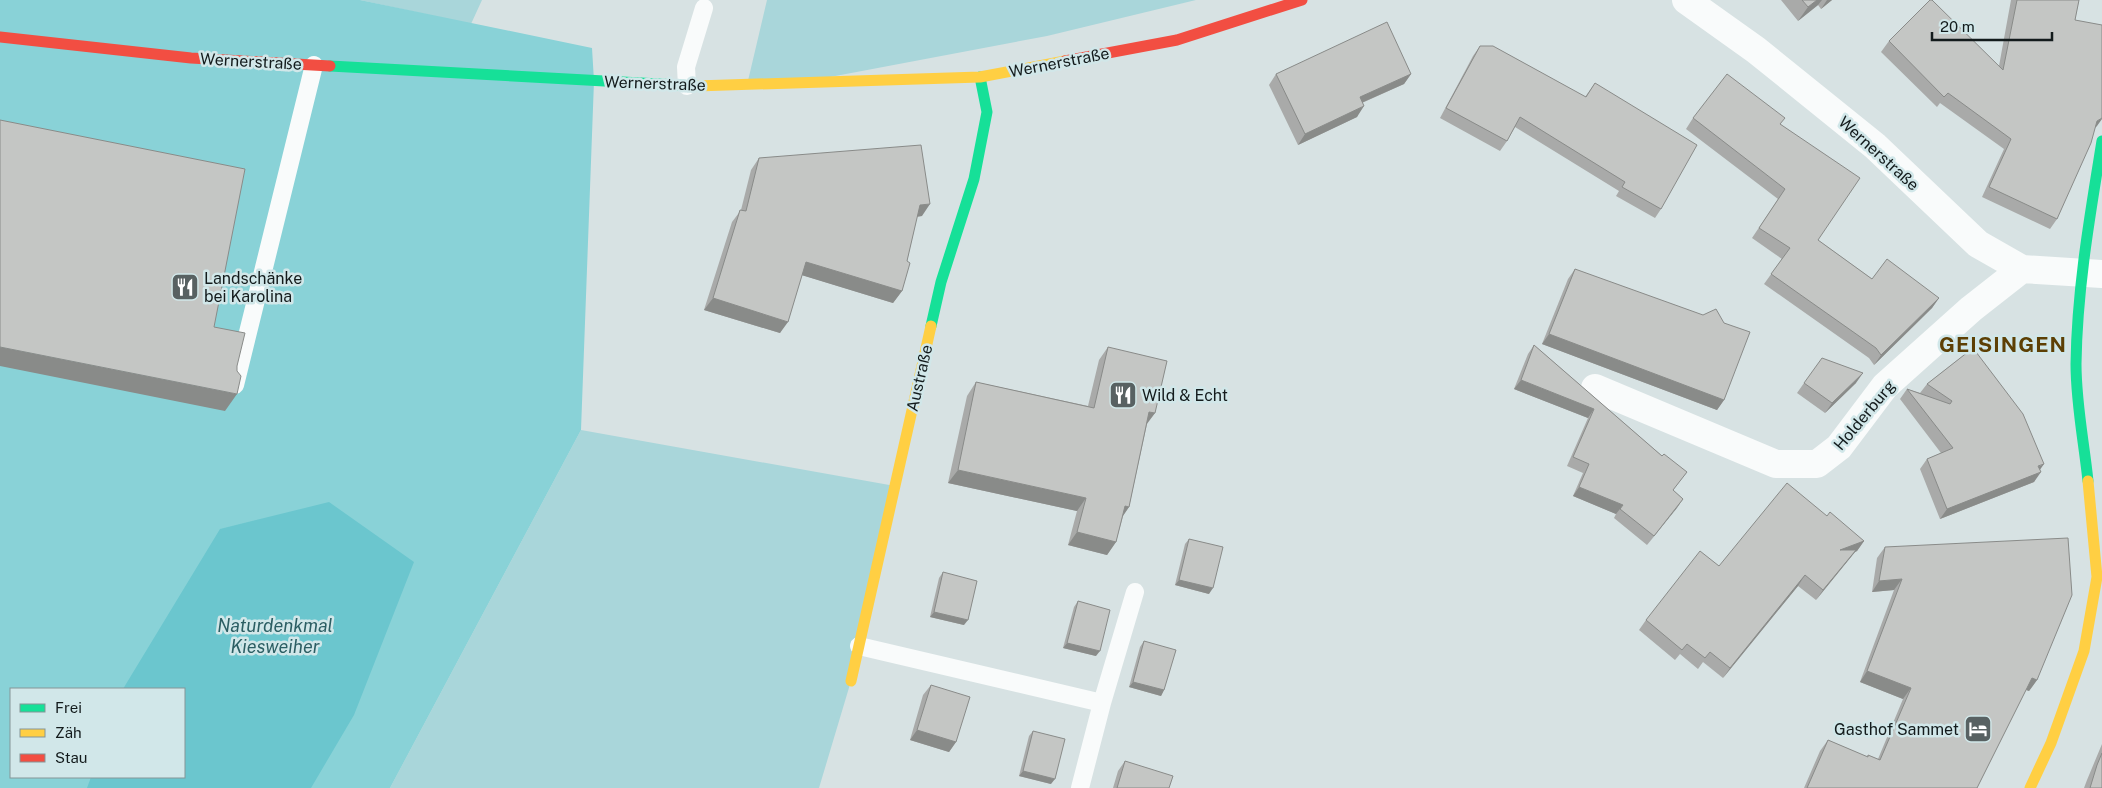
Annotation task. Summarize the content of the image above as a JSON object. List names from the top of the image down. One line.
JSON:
{"streets":{"street":["Wernerstraße","Austraße","Holderburg"]},"crossings":[["Wernerstraße","Austraße"],["Wernerstraße","Holderburg"]],"districts":["GEISINGEN"],"water":["Naturdenkmal Kiesweiher"],"places":{"restaurant":["Landschänke bei Karolina","Wild & Echt"],"hotel":["Gasthof Sammet"]},"legend":["Frei","Zäh","Stau"],"scale_bar":"20 m"}
